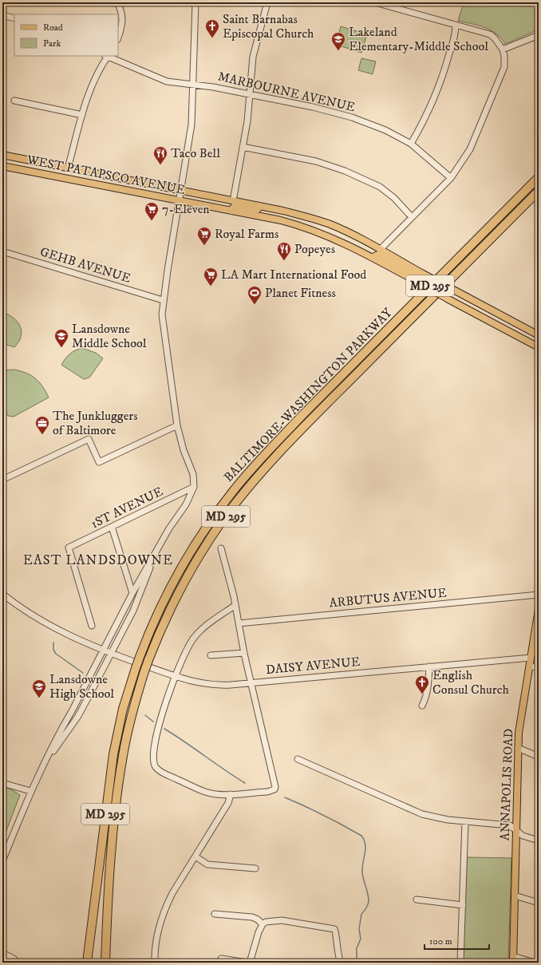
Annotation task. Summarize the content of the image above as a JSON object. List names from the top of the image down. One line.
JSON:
{"streets":{"highway":["MD 295","BALTIMORE-WASHINGTON PARKWAY"],"main road":["WEST PATAPSCO AVENUE","ANNAPOLIS ROAD"],"street":["MARBOURNE AVENUE","GEHB AVENUE","1ST AVENUE","ARBUTUS AVENUE","DAISY AVENUE"]},"crossings":[["DAISY AVENUE","ANNAPOLIS ROAD"]],"districts":["EAST LANDSDOWNE"],"places":{"church":["Saint Barnabas Episcopal Church","English Consul Church"],"school or university":["Lakeland Elementary-Middle School","Lansdowne Middle School","Lansdowne High School"],"restaurant":["Taco Bell","Popeyes"],"supermarket":["7-Eleven","Royal Farms","LA Mart International Food"],"sports":["Planet Fitness"],"office":["The Junkluggers of Baltimore"]},"legend":["Road","Park"],"scale_bar":"100 m"}
